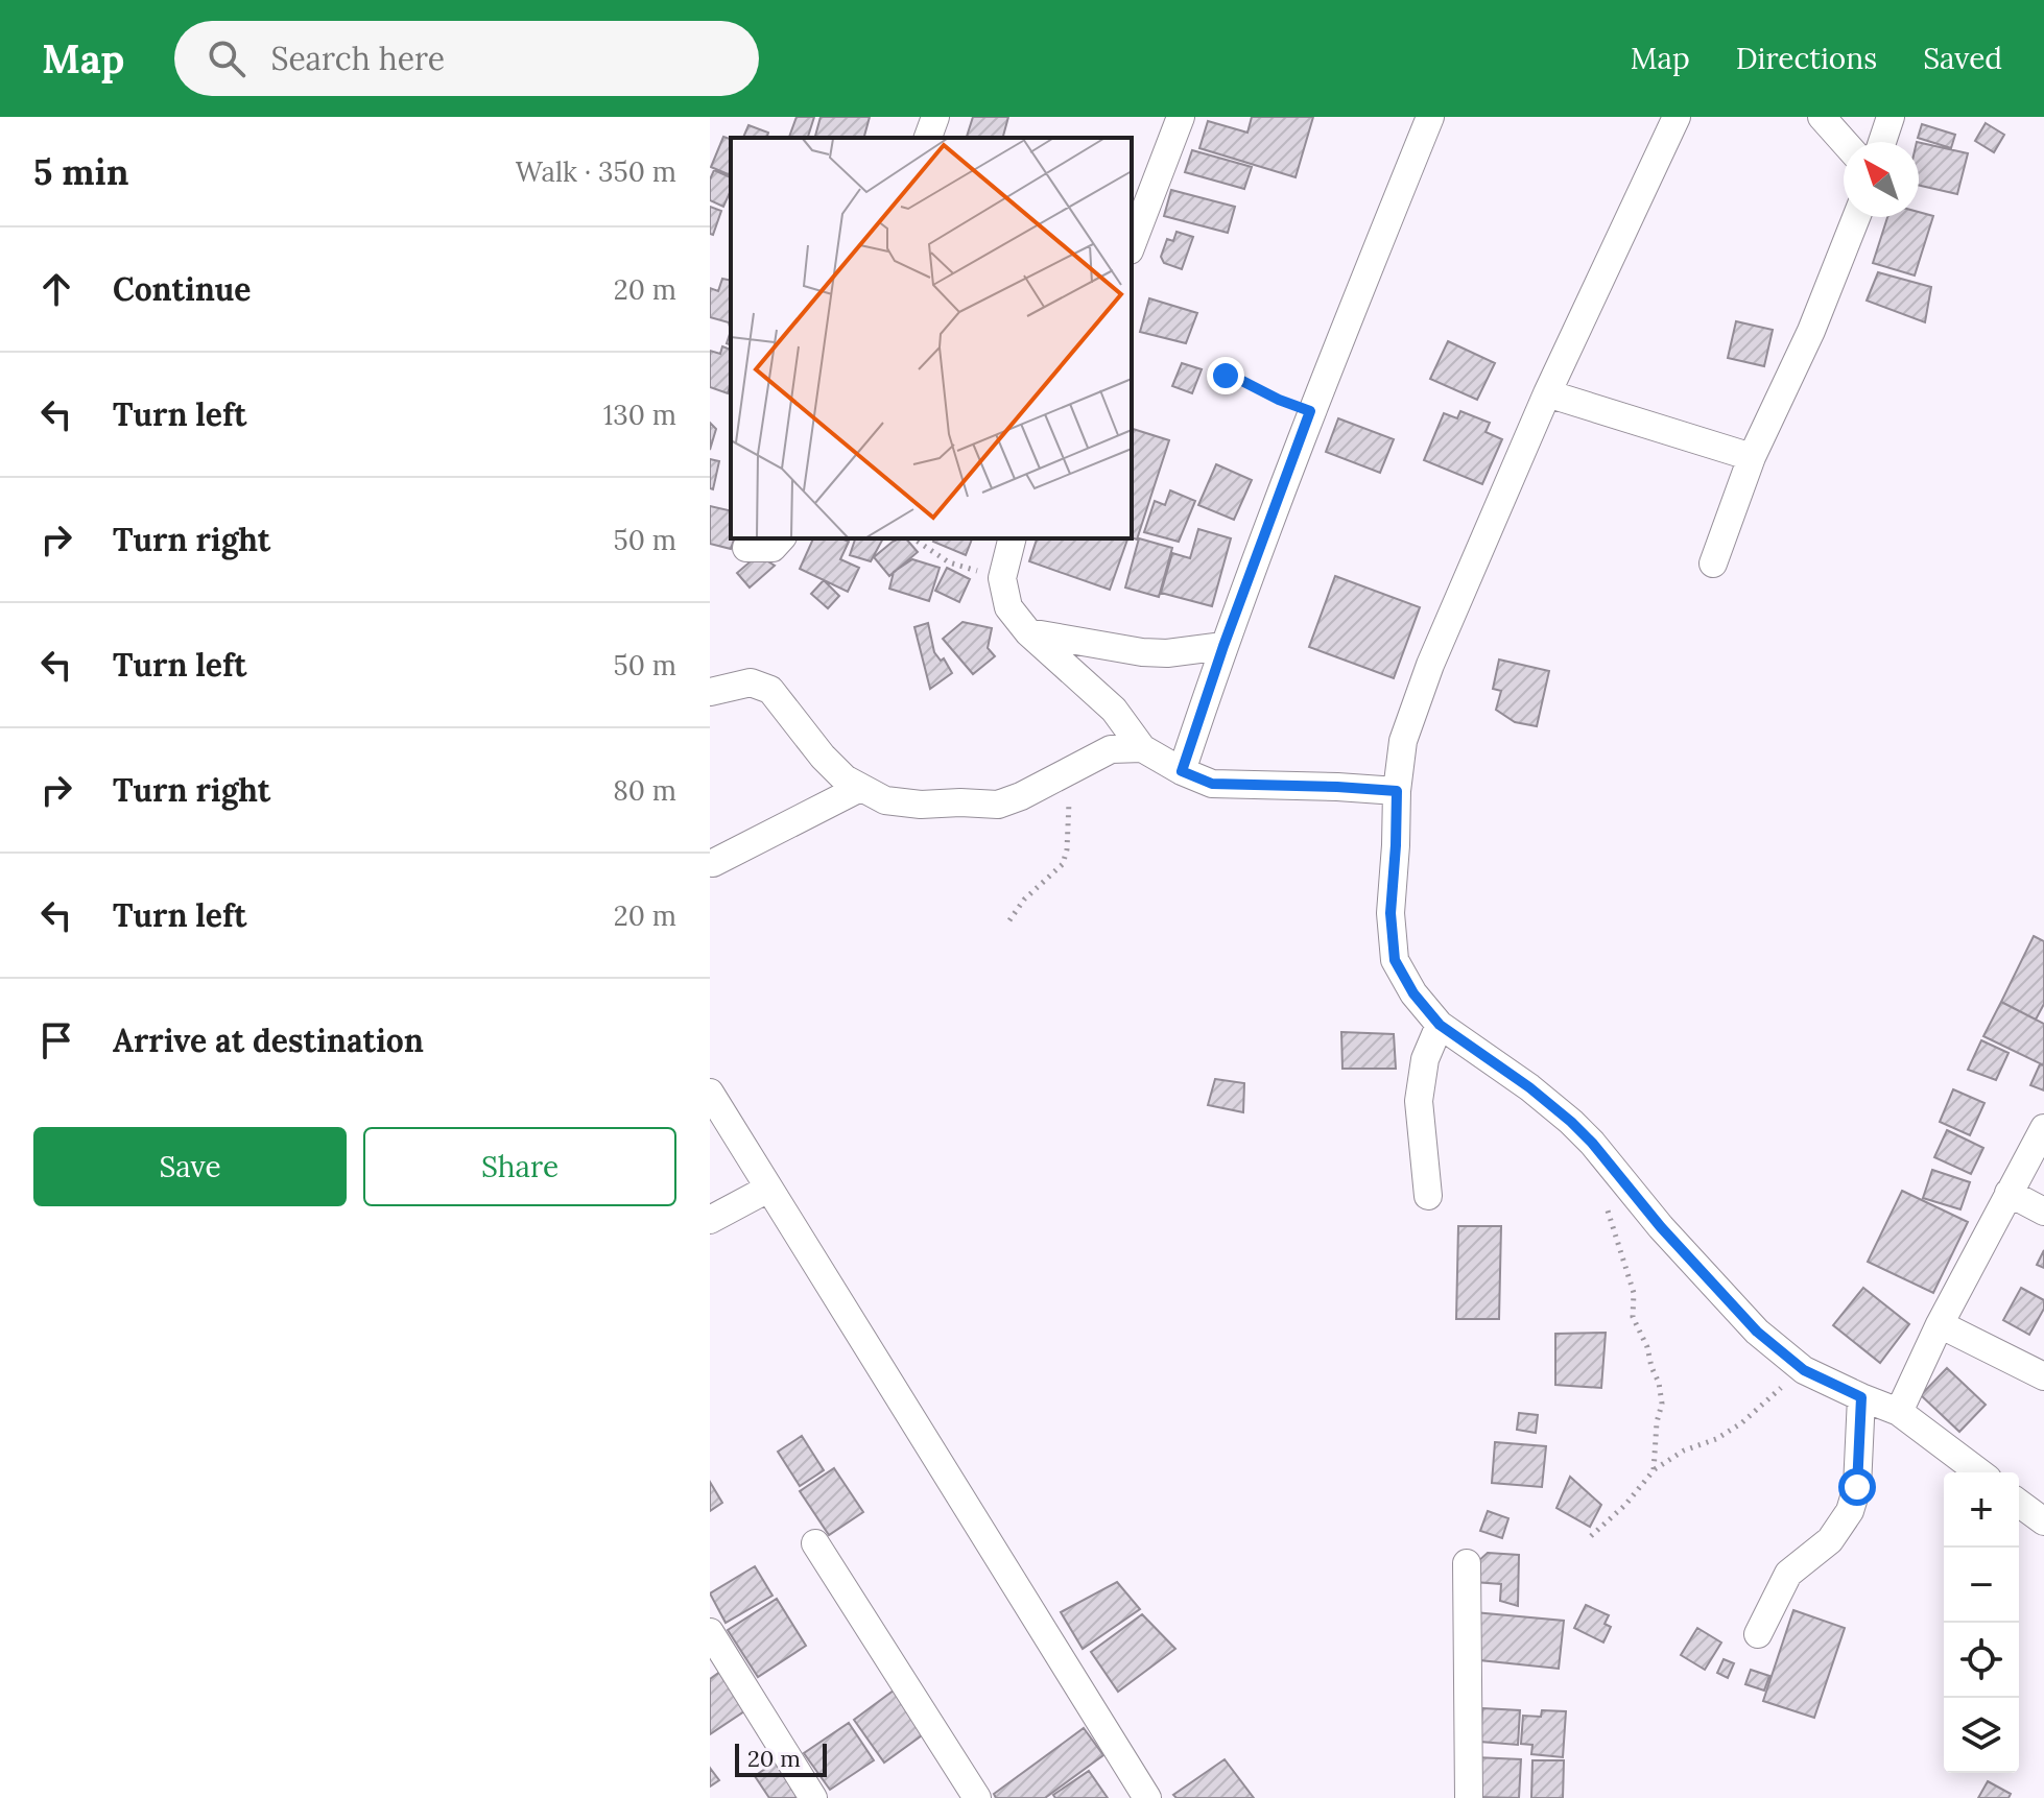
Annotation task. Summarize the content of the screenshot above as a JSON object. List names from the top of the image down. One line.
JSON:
{"scale_bar":"20 m","north":"top left","page":{"header":"Map","search":"Search here","nav":["Map","Directions","Saved"],"heading":["5 min","Walk · 350 m"],"list":[["Continue","20 m"],["Turn left","130 m"],["Turn right","50 m"],["Turn left","50 m"],["Turn right","80 m"],["Turn left","20 m"],"Arrive at destination"],"buttons":["Save","Share"],"map_buttons":["+","−"],"scale":"20 m"}}
